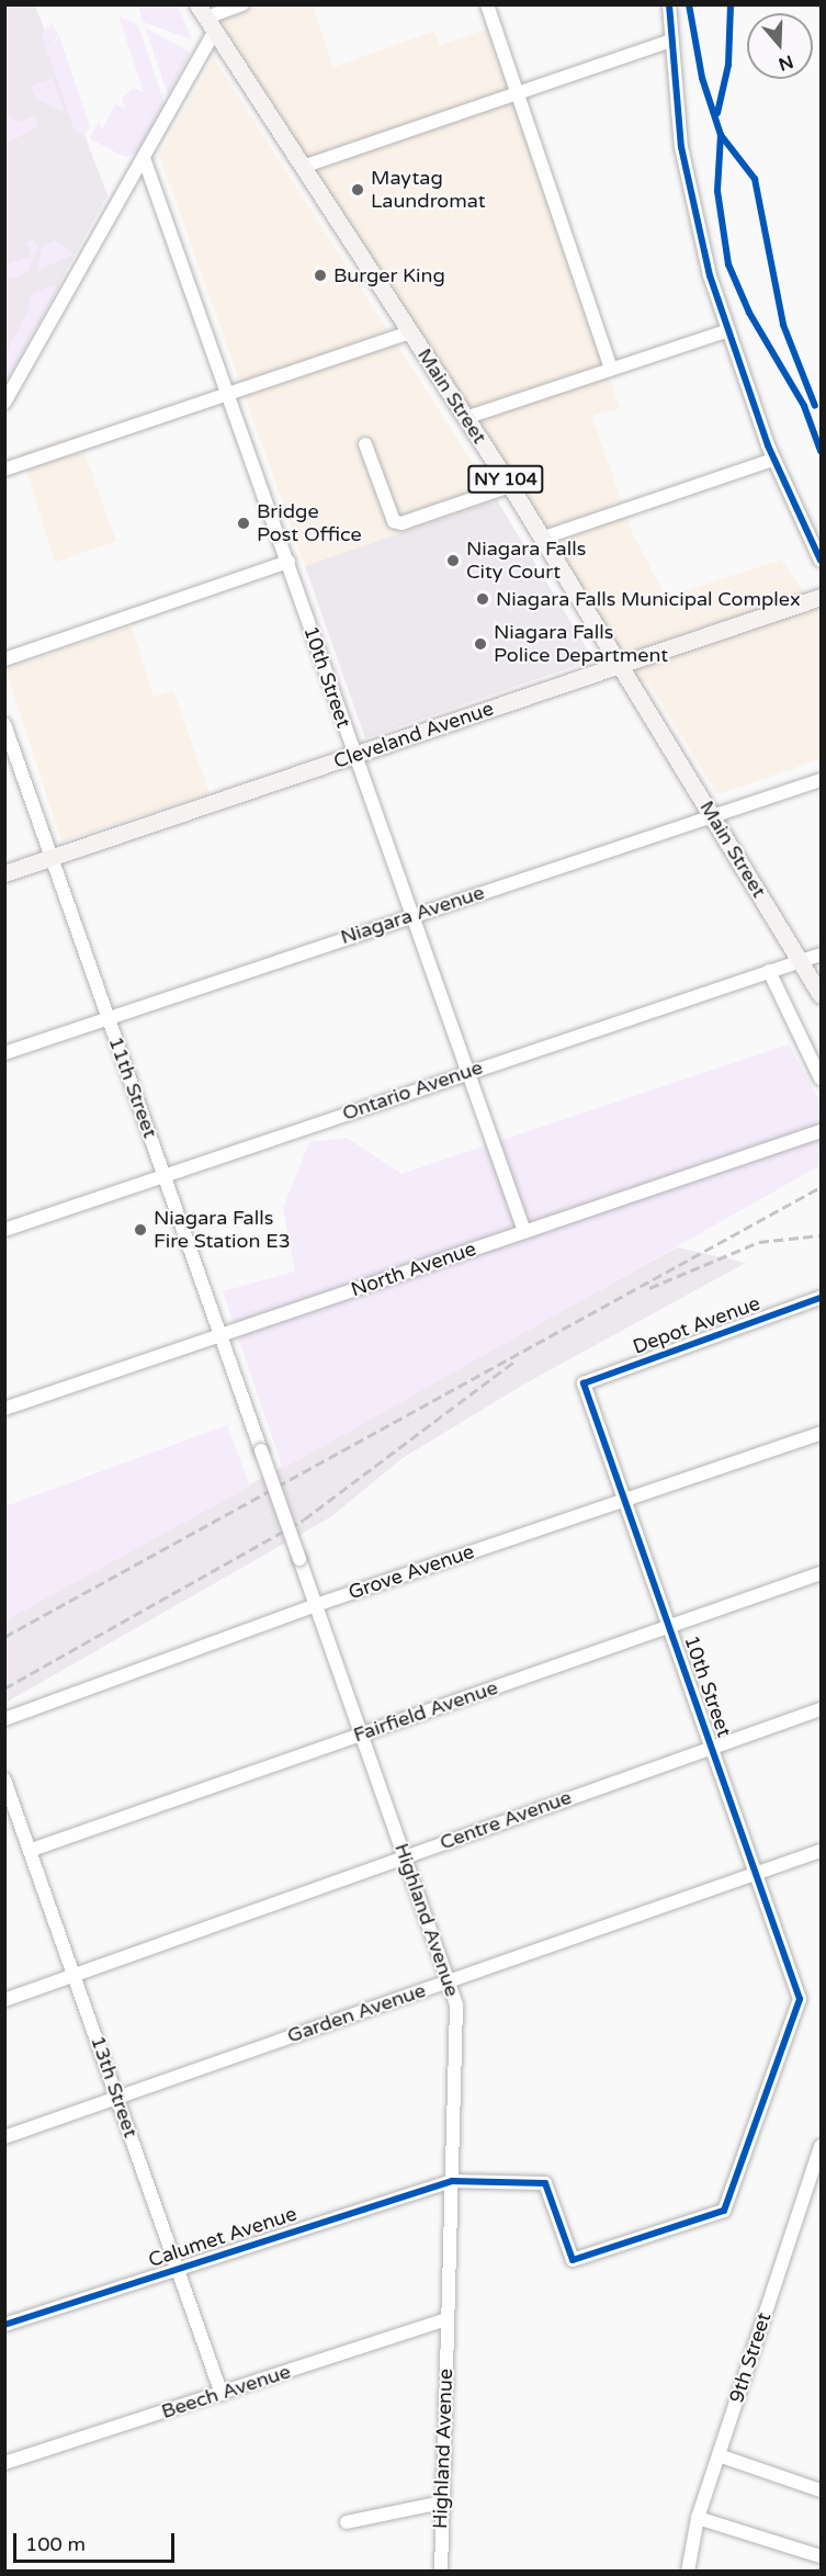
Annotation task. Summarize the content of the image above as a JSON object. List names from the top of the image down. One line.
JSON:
{"streets":{"main road":["Main Street","NY 104","Cleveland Avenue"],"street":["10th Street","Niagara Avenue","11th Street","Ontario Avenue","North Avenue","Depot Avenue","Grove Avenue","Fairfield Avenue","Centre Avenue","Highland Avenue","Garden Avenue","13th Street","Calumet Avenue","9th Street","Beech Avenue"]},"crossings":[["Main Street","Cleveland Avenue"],["Main Street","Niagara Avenue"],["Main Street","Ontario Avenue"],["10th Street","Cleveland Avenue"],["10th Street","Niagara Avenue"],["10th Street","Ontario Avenue"],["10th Street","North Avenue"],["10th Street","Depot Avenue"],["10th Street","Grove Avenue"],["10th Street","Fairfield Avenue"],["10th Street","Centre Avenue"],["10th Street","Garden Avenue"],["10th Street","Calumet Avenue"],["Cleveland Avenue","11th Street"],["Niagara Avenue","11th Street"],["11th Street","Ontario Avenue"],["11th Street","North Avenue"],["11th Street","Highland Avenue"],["Grove Avenue","Highland Avenue"],["Fairfield Avenue","Highland Avenue"],["Fairfield Avenue","13th Street"],["Centre Avenue","Highland Avenue"],["Centre Avenue","13th Street"],["Highland Avenue","Garden Avenue"],["Highland Avenue","Calumet Avenue"],["Highland Avenue","Beech Avenue"],["Garden Avenue","13th Street"],["13th Street","Calumet Avenue"],["13th Street","Beech Avenue"]],"places":["Maytag Laundromat","Burger King","Bridge Post Office","Niagara Falls City Court","Niagara Falls Municipal Complex","Niagara Falls Police Department","Niagara Falls Fire Station E3"],"scale_bar":"100 m","north":"bottom"}
